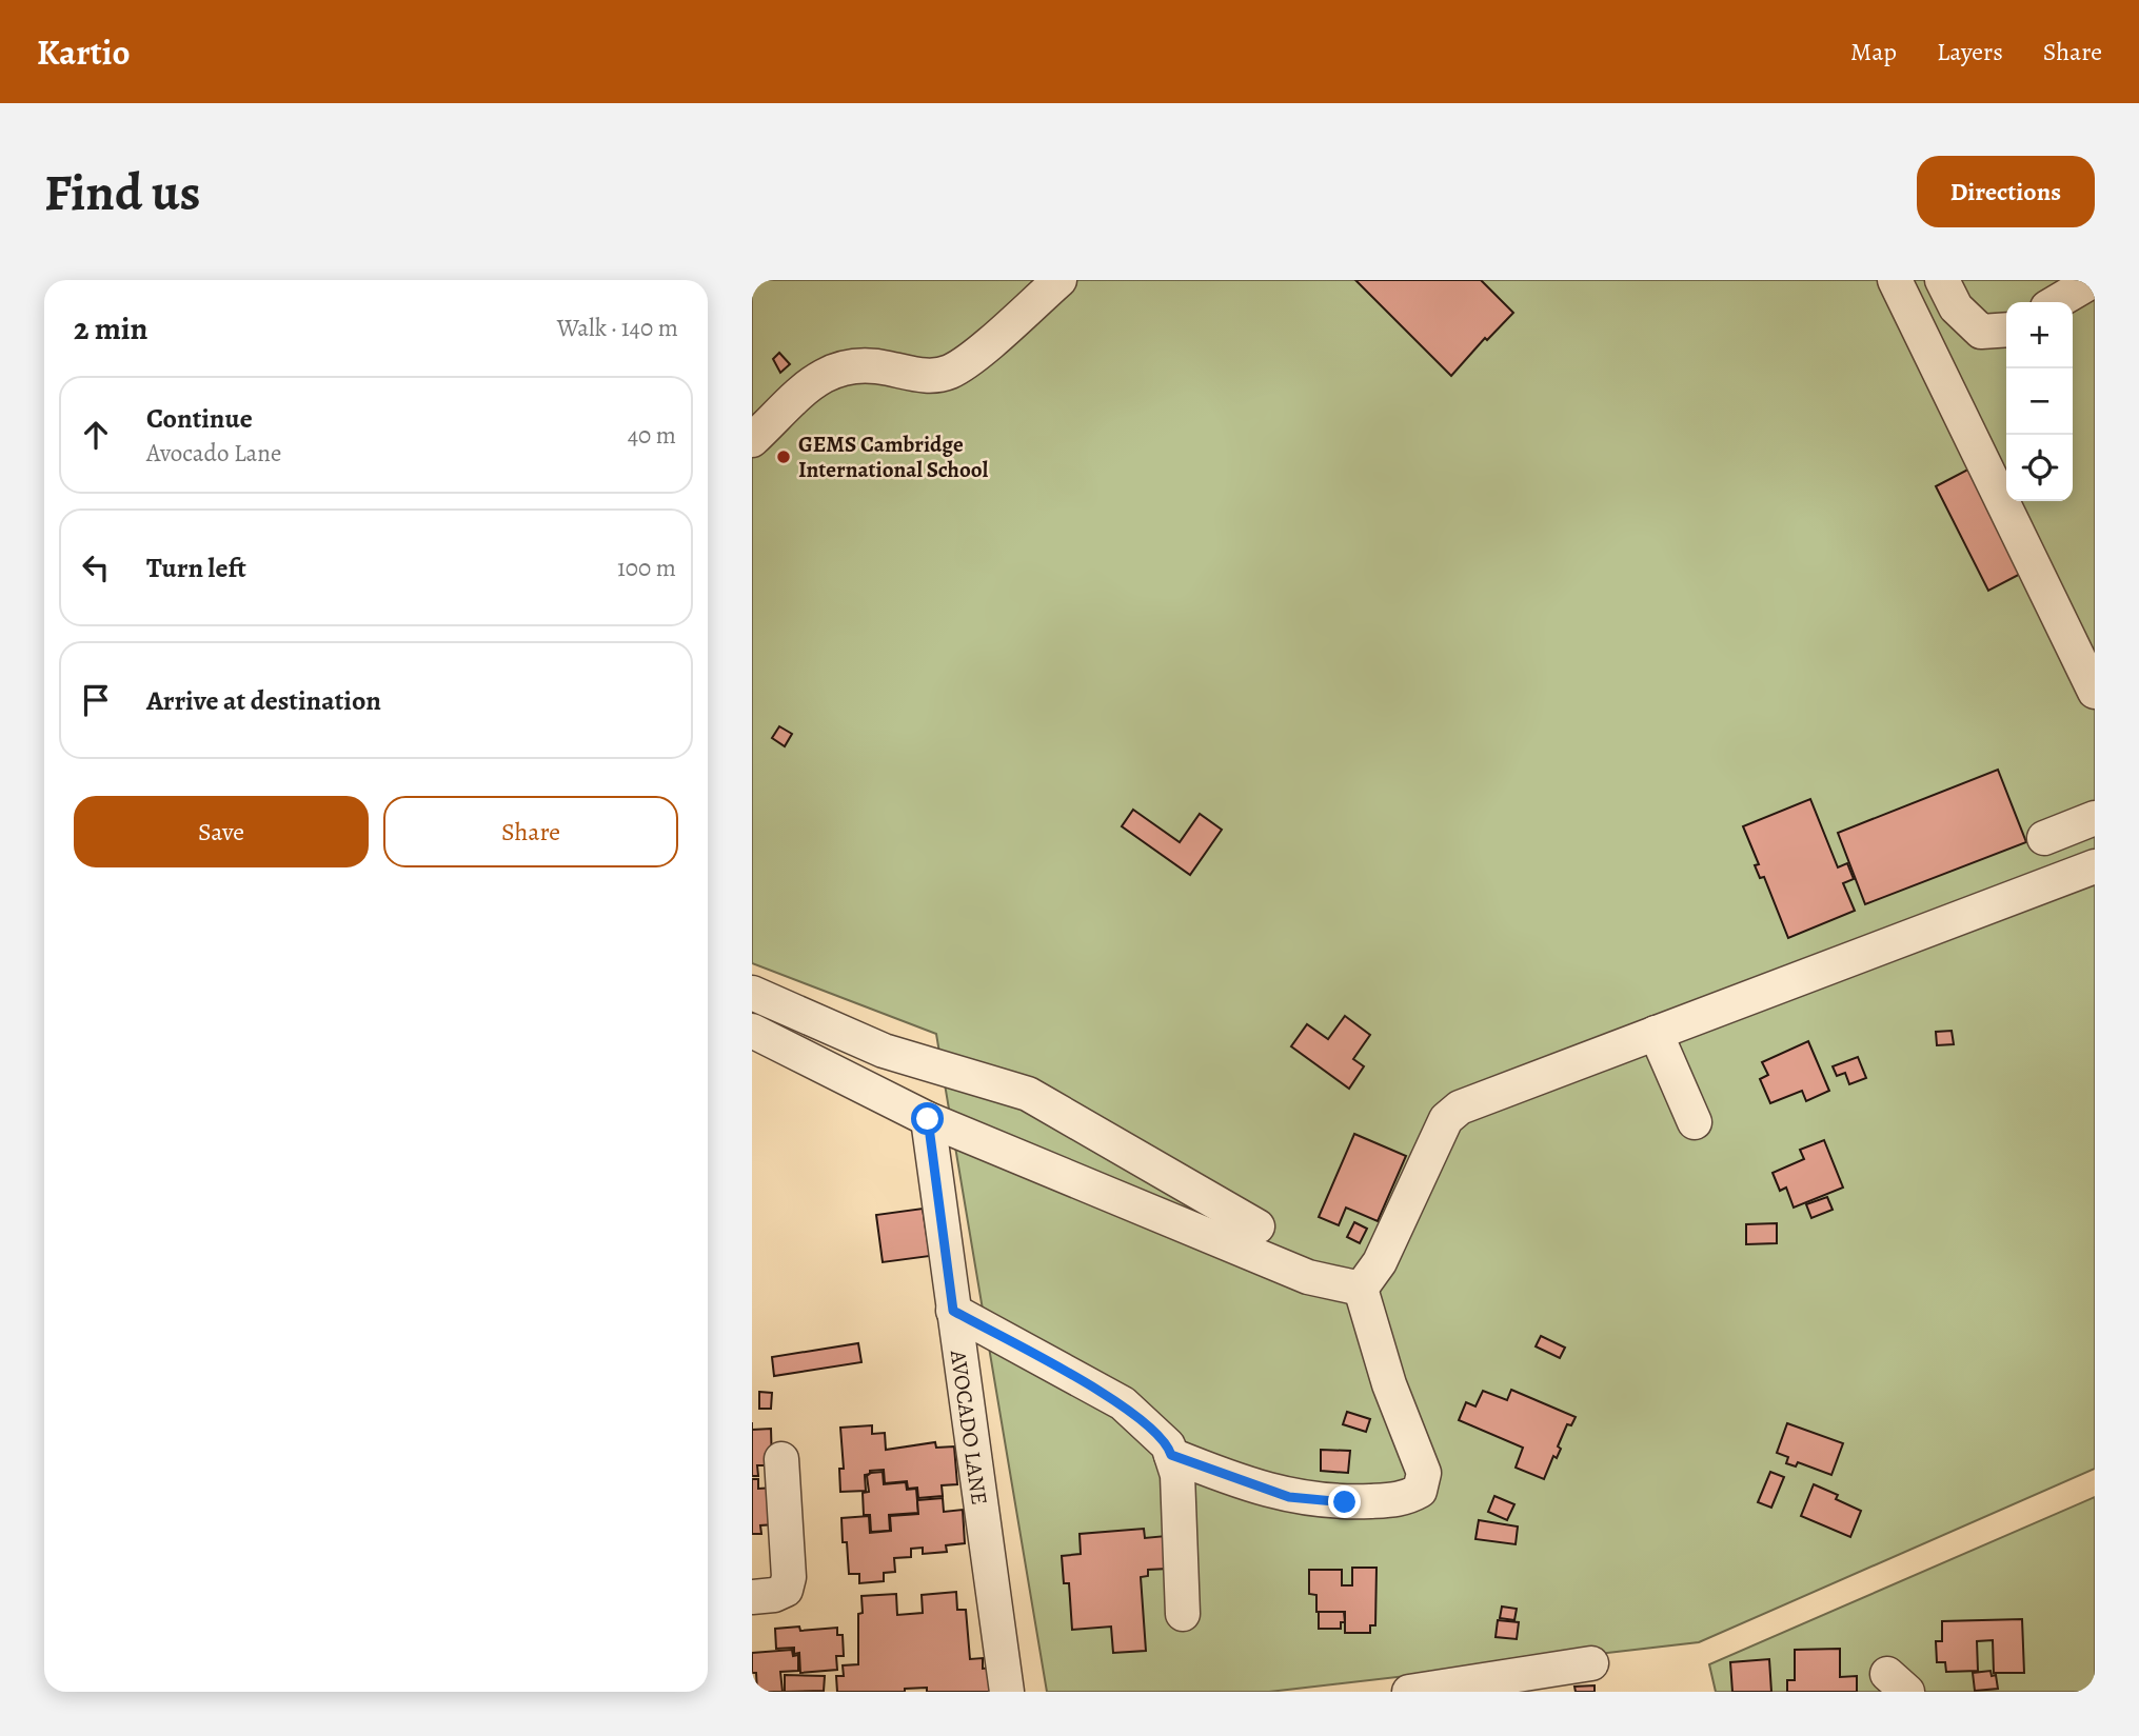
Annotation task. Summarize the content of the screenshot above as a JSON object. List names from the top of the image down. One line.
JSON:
{"streets":{"street":["AVOCADO LANE"]},"places":["GEMS Cambridge International School"],"page":{"header":"Kartio","nav":["Map","Layers","Share"],"buttons":["Directions",["Save","Share"]],"title":"Find us","heading":["2 min","Walk · 140 m"],"map_buttons":["+","−"],"list":[["Continue","Avocado Lane","40 m"],["Turn left","100 m"],"Arrive at destination"]}}
